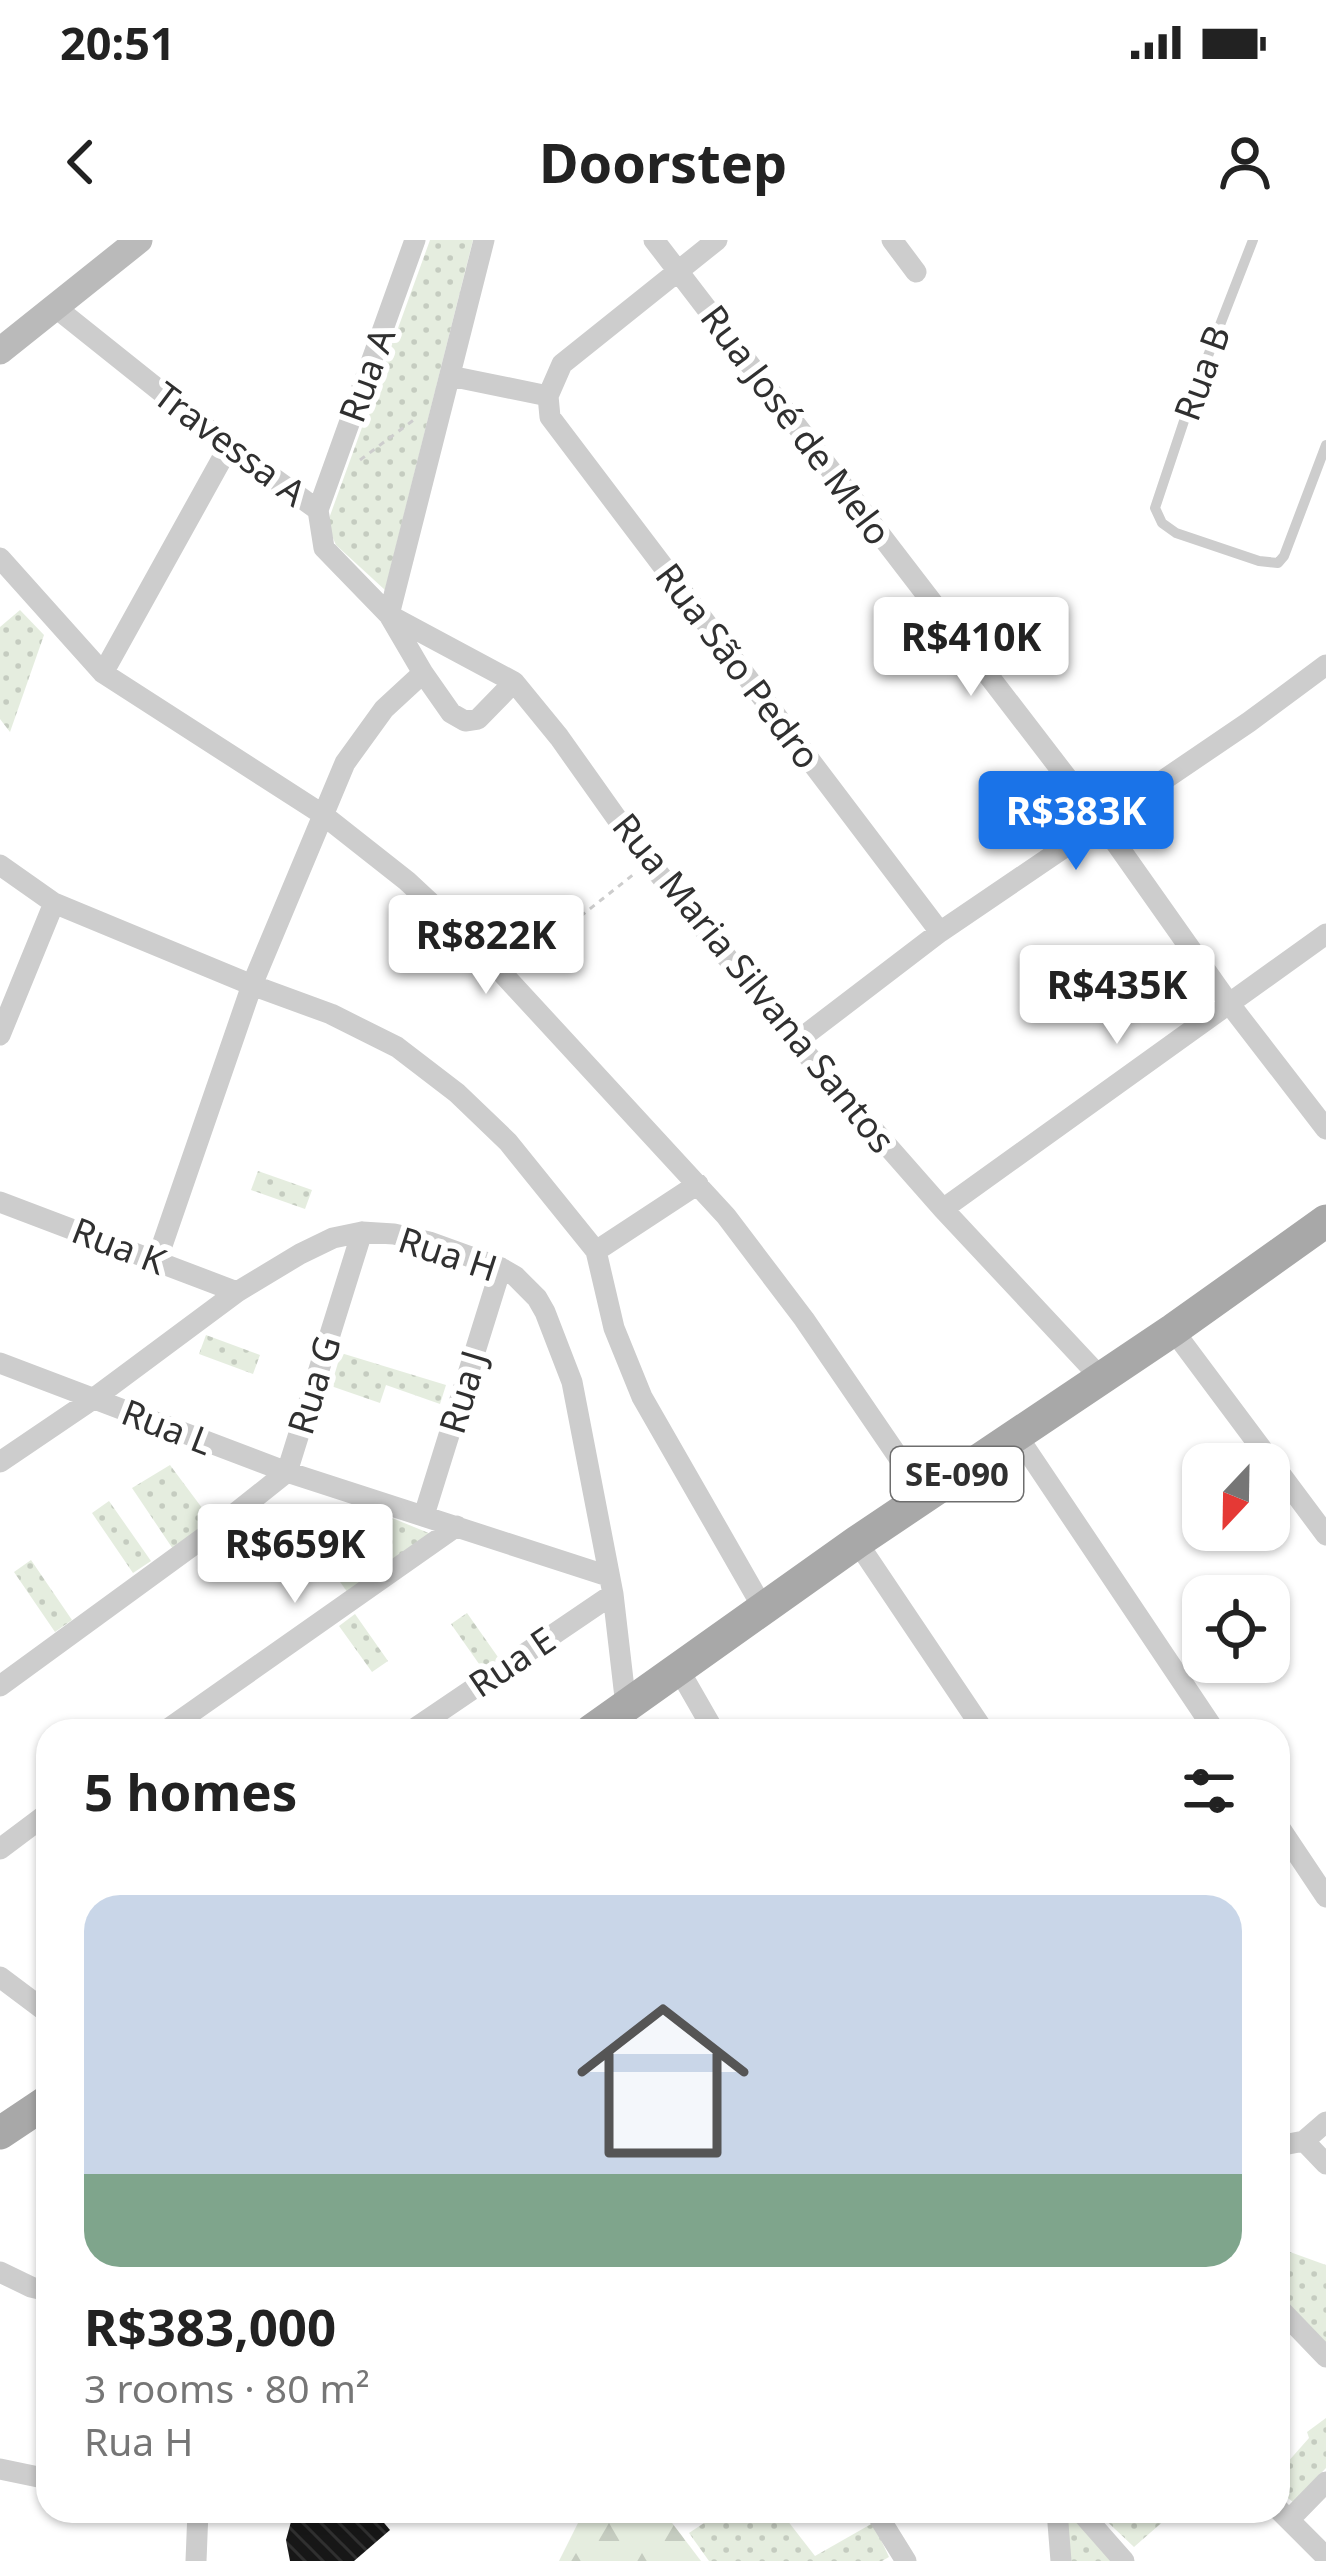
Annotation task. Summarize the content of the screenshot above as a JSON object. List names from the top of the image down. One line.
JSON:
{"streets":{"main road":["SE-090"],"street":["Rua A","Rua José de Melo","Travessa A","Rua São Pedro","Rua Maria Silvana Santos","Rua K","Rua H","Rua G","Rua J","Rua L","Rua E"],"lane":["Rua B"]},"crossings":[["Rua A","Travessa A"],["Travessa A","Rua Maria Silvana Santos"],["Rua Maria Silvana Santos","SE-090"],["Rua K","Rua H"],["Rua H","Rua G"],["Rua H","Rua J"],["Rua H","Rua L"],["Rua H","SE-090"],["Rua H","Rua E"],["Rua G","Rua L"],["Rua J","Rua L"],["Rua L","Rua E"]],"north":"bottom","page":{"status":"20:51","header":"Doorstep","price":["R$410K","R$383K","R$822K","R$435K","R$659K"],"heading":"5 homes","list":[{"name":"R$383,000","note":"3 rooms · 80 m² · Rua H"}]}}
